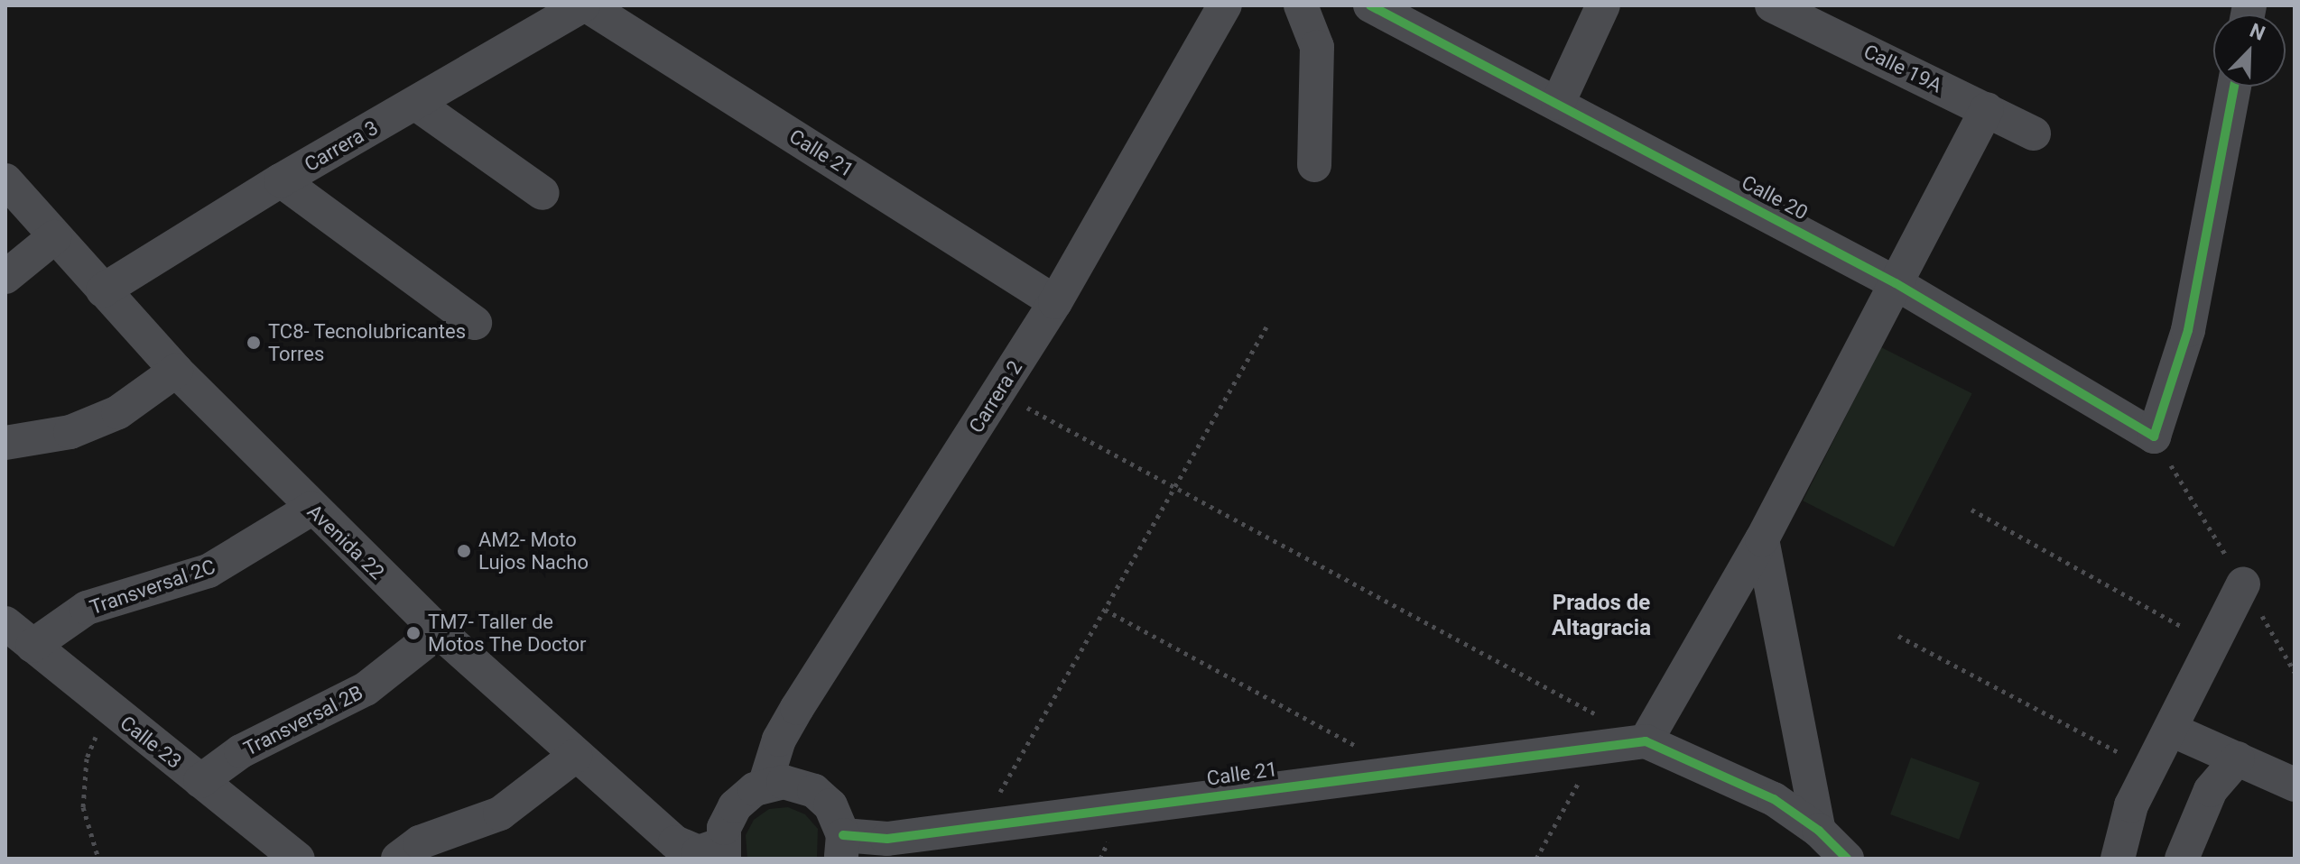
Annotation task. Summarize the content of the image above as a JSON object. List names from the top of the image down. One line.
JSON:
{"streets":{"street":["Calle 19A","Carrera 3","Calle 21","Calle 20","Carrera 2","Avenida 22","Transversal 2C","Transversal 2B","Calle 23"]},"crossings":[["Carrera 3","Calle 21"],["Carrera 3","Avenida 22"],["Calle 21","Carrera 2"],["Avenida 22","Transversal 2C"],["Avenida 22","Transversal 2B"],["Transversal 2C","Calle 23"],["Transversal 2B","Calle 23"]],"districts":["Prados de Altagracia"],"places":["TC8- Tecnolubricantes Torres","AM2- Moto Lujos Nacho","TM7- Taller de Motos The Doctor"],"north":"top right"}
